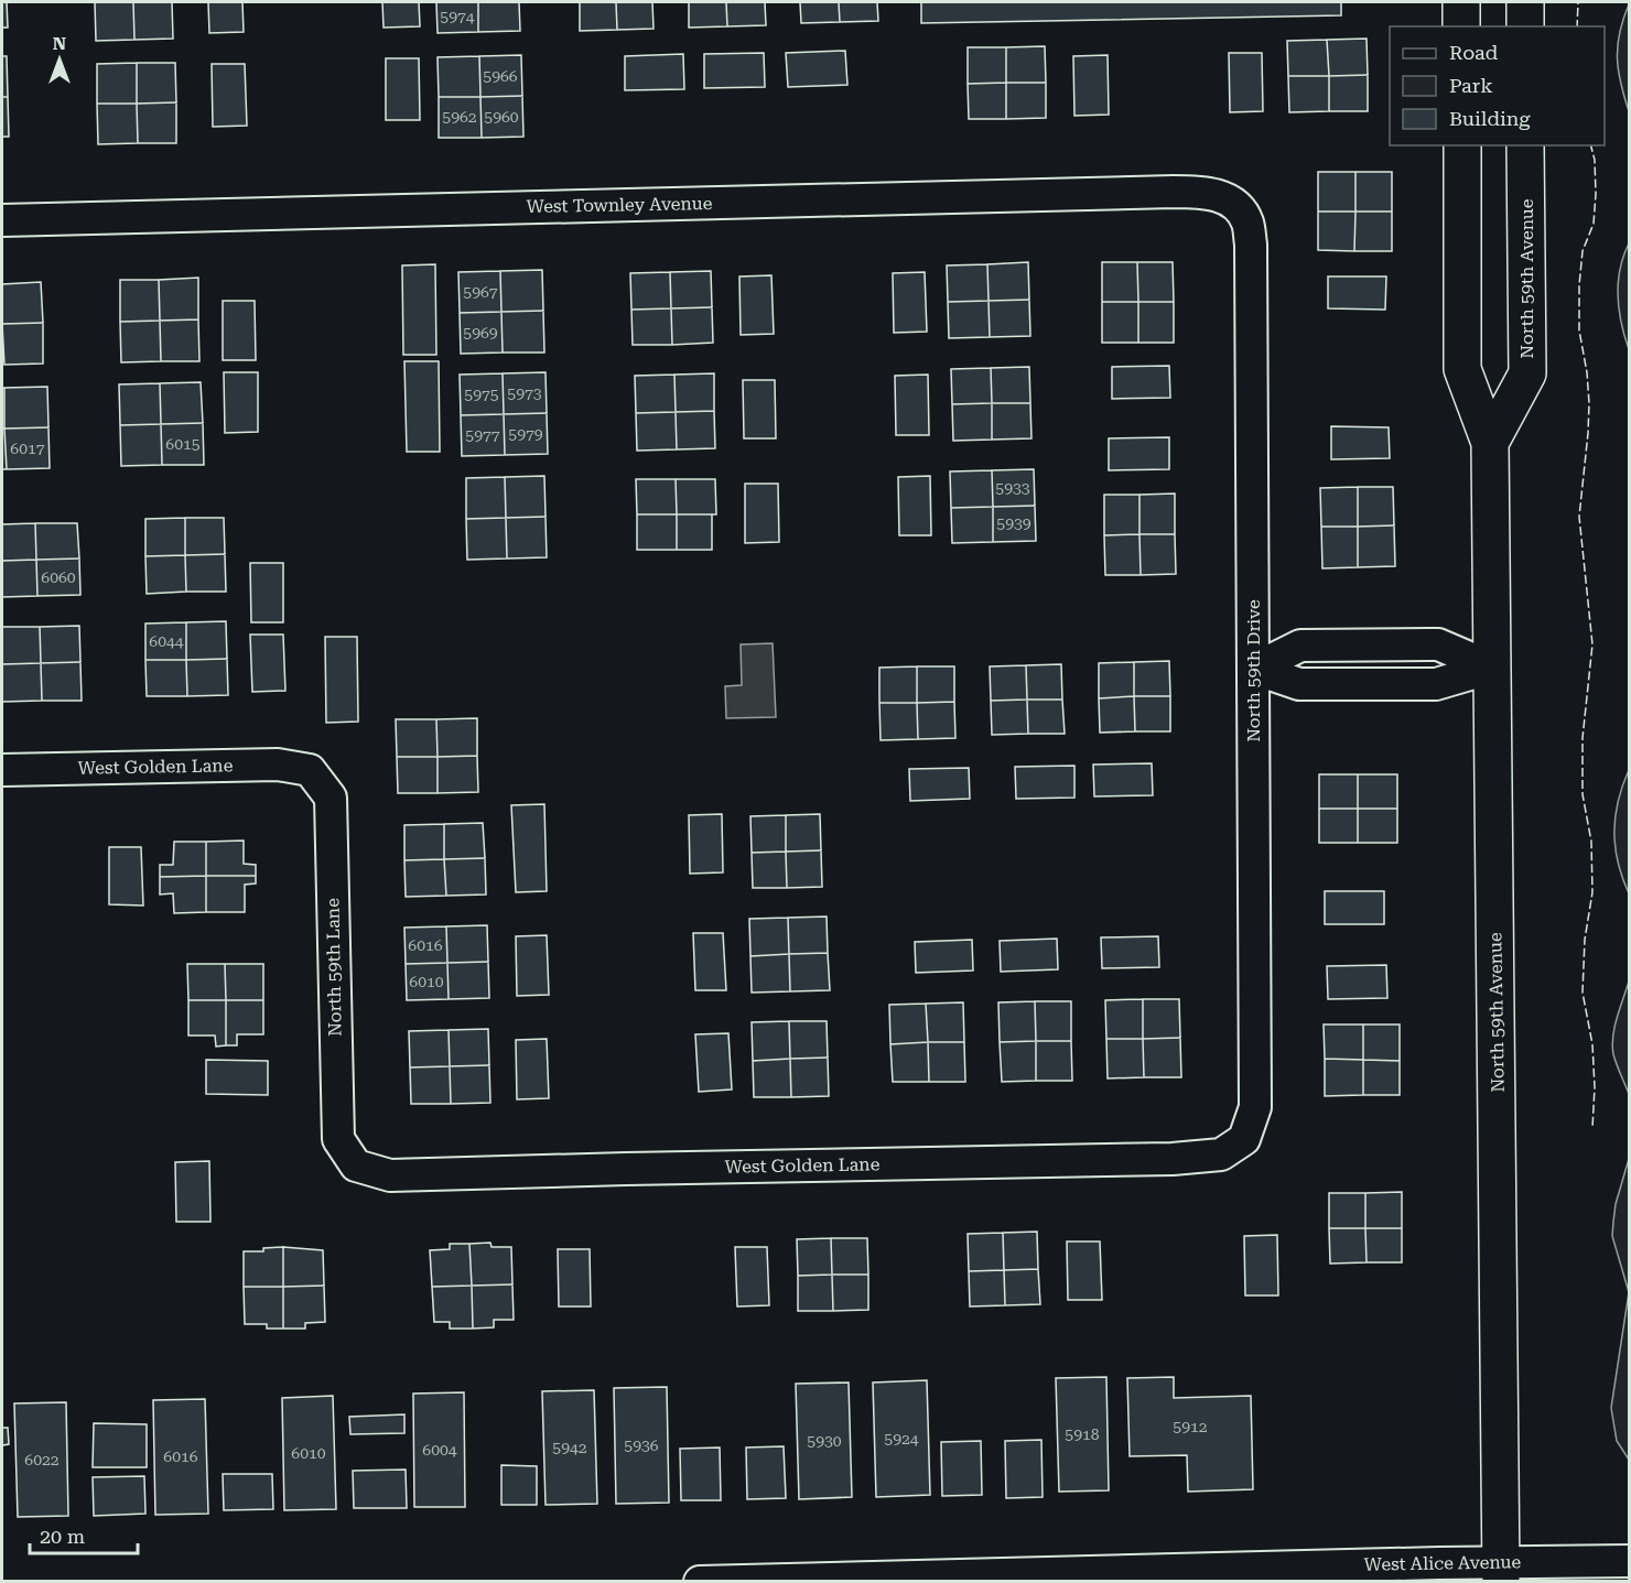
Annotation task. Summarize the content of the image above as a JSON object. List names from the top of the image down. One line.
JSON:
{"streets":{"main road":["North 59th Avenue"],"street":["West Townley Avenue","North 59th Drive","West Golden Lane","North 59th Lane","West Alice Avenue"]},"crossings":[["West Townley Avenue","North 59th Drive"],["North 59th Avenue","West Alice Avenue"],["North 59th Drive","West Golden Lane"],["West Golden Lane","North 59th Lane"]],"house_numbers":["5974","5966","5962","5960","5967","5969","5973","5975","5979","5977","6015","6017","5933","5939","6060","6044","6016","6010","5912","5918","5924","5930","5936","5942","6004","6010","6016","6022"],"legend":["Road","Park","Building"],"scale_bar":"20 m","north":"top"}
